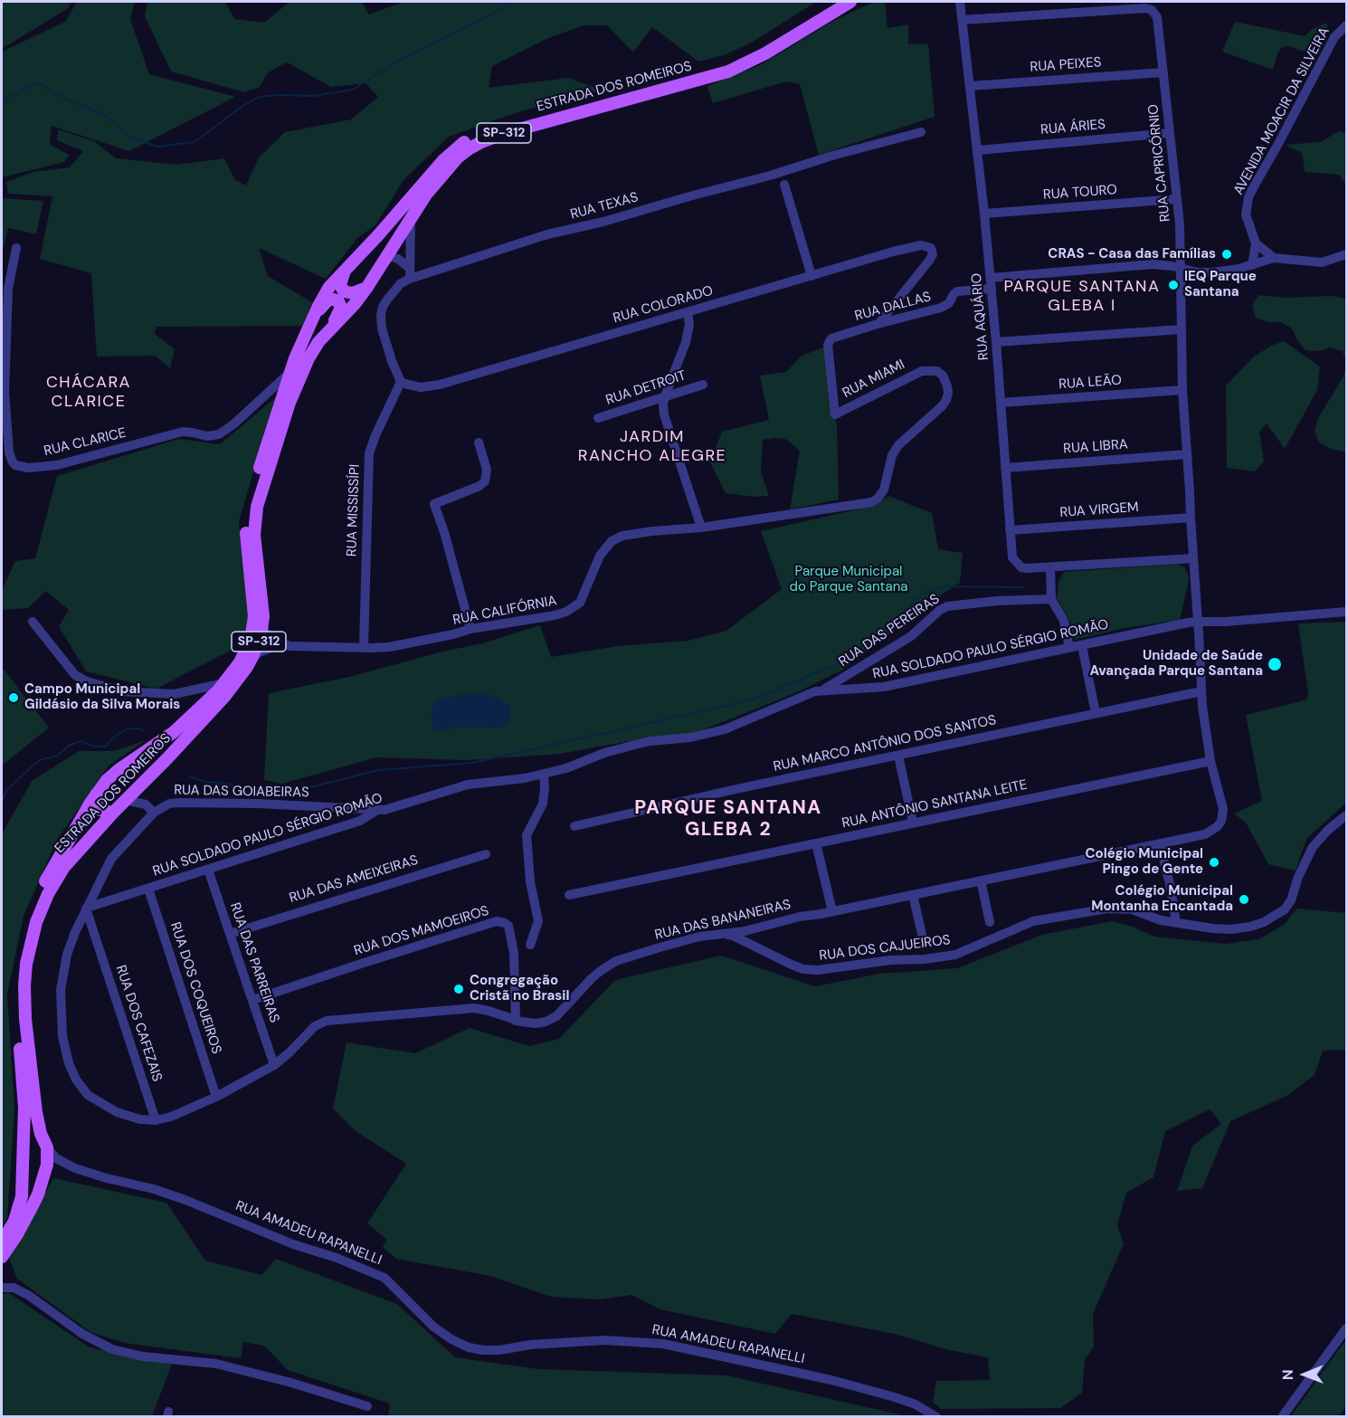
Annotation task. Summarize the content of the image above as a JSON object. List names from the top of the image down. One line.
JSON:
{"streets":{"main road":["ESTRADA DOS ROMEIROS","SP-312"],"street":["RUA PEIXES","AVENIDA MOACIR DA SILVEIRA","RUA ÁRIES","RUA CAPRICÓRNIO","RUA TOURO","RUA TEXAS","RUA COLORADO","RUA DALLAS","RUA AQUÁRIO","RUA MIAMI","RUA LEÃO","RUA DETROIT","RUA CLARICE","RUA LIBRA","RUA MISSISSÍPI","RUA VIRGEM","RUA CALIFÓRNIA","RUA DAS PEREIRAS","RUA SOLDADO PAULO SÉRGIO ROMÃO","RUA MARCO ANTÔNIO DOS SANTOS","RUA DAS GOIABEIRAS","RUA ANTÔNIO SANTANA LEITE","RUA DAS AMEIXEIRAS","RUA DAS BANANEIRAS","RUA DOS MAMOEIROS","RUA DOS CAJUEIROS","RUA DAS PARREIRAS","RUA DOS COQUEIROS","RUA DOS CAFEZAIS","RUA AMADEU RAPANELLI"]},"crossings":[["RUA PEIXES","RUA CAPRICÓRNIO"],["RUA PEIXES","RUA AQUÁRIO"],["ESTRADA DOS ROMEIROS","RUA CLARICE"],["ESTRADA DOS ROMEIROS","RUA CALIFÓRNIA"],["RUA ÁRIES","RUA CAPRICÓRNIO"],["RUA ÁRIES","RUA AQUÁRIO"],["RUA CAPRICÓRNIO","RUA TOURO"],["RUA CAPRICÓRNIO","RUA AQUÁRIO"],["RUA CAPRICÓRNIO","RUA LEÃO"],["RUA CAPRICÓRNIO","RUA LIBRA"],["RUA CAPRICÓRNIO","RUA VIRGEM"],["RUA CAPRICÓRNIO","RUA DAS BANANEIRAS"],["RUA TOURO","RUA AQUÁRIO"],["RUA TEXAS","RUA COLORADO"],["RUA TEXAS","RUA MISSISSÍPI"],["RUA COLORADO","RUA DALLAS"],["RUA COLORADO","RUA MISSISSÍPI"],["RUA DALLAS","RUA AQUÁRIO"],["RUA DALLAS","RUA MIAMI"],["RUA AQUÁRIO","RUA LEÃO"],["RUA AQUÁRIO","RUA LIBRA"],["RUA AQUÁRIO","RUA VIRGEM"],["RUA MIAMI","RUA CALIFÓRNIA"],["RUA MISSISSÍPI","RUA CALIFÓRNIA"],["RUA DAS PEREIRAS","RUA SOLDADO PAULO SÉRGIO ROMÃO"],["RUA SOLDADO PAULO SÉRGIO ROMÃO","RUA DAS GOIABEIRAS"],["RUA SOLDADO PAULO SÉRGIO ROMÃO","RUA DAS BANANEIRAS"],["RUA SOLDADO PAULO SÉRGIO ROMÃO","RUA DAS PARREIRAS"],["RUA SOLDADO PAULO SÉRGIO ROMÃO","RUA DOS COQUEIROS"],["RUA SOLDADO PAULO SÉRGIO ROMÃO","RUA DOS CAFEZAIS"],["RUA MARCO ANTÔNIO DOS SANTOS","RUA DAS BANANEIRAS"],["RUA DAS GOIABEIRAS","RUA DAS BANANEIRAS"],["RUA DAS GOIABEIRAS","RUA DOS CAFEZAIS"],["RUA ANTÔNIO SANTANA LEITE","RUA DAS BANANEIRAS"],["RUA DAS AMEIXEIRAS","RUA DAS PARREIRAS"],["RUA DAS BANANEIRAS","RUA DOS MAMOEIROS"],["RUA DAS BANANEIRAS","RUA DOS CAJUEIROS"],["RUA DAS BANANEIRAS","RUA DAS PARREIRAS"],["RUA DAS BANANEIRAS","RUA DOS COQUEIROS"],["RUA DAS BANANEIRAS","RUA DOS CAFEZAIS"],["RUA DOS MAMOEIROS","RUA DAS PARREIRAS"]],"districts":["PARQUE SANTANA GLEBA I","CHÁCARA CLARICE","JARDIM RANCHO ALEGRE","PARQUE SANTANA GLEBA 2"],"parks":["Parque Municipal do Parque Santana"],"places":["CRAS - Casa das Famílias","IEQ Parque Santana","Unidade de Saúde Avançada Parque Santana","Campo Municipal Gildásio da Silva Morais","Colégio Municipal Pingo de Gente","Colégio Municipal Montanha Encantada","Congregação Cristã no Brasil"],"north":"left"}
